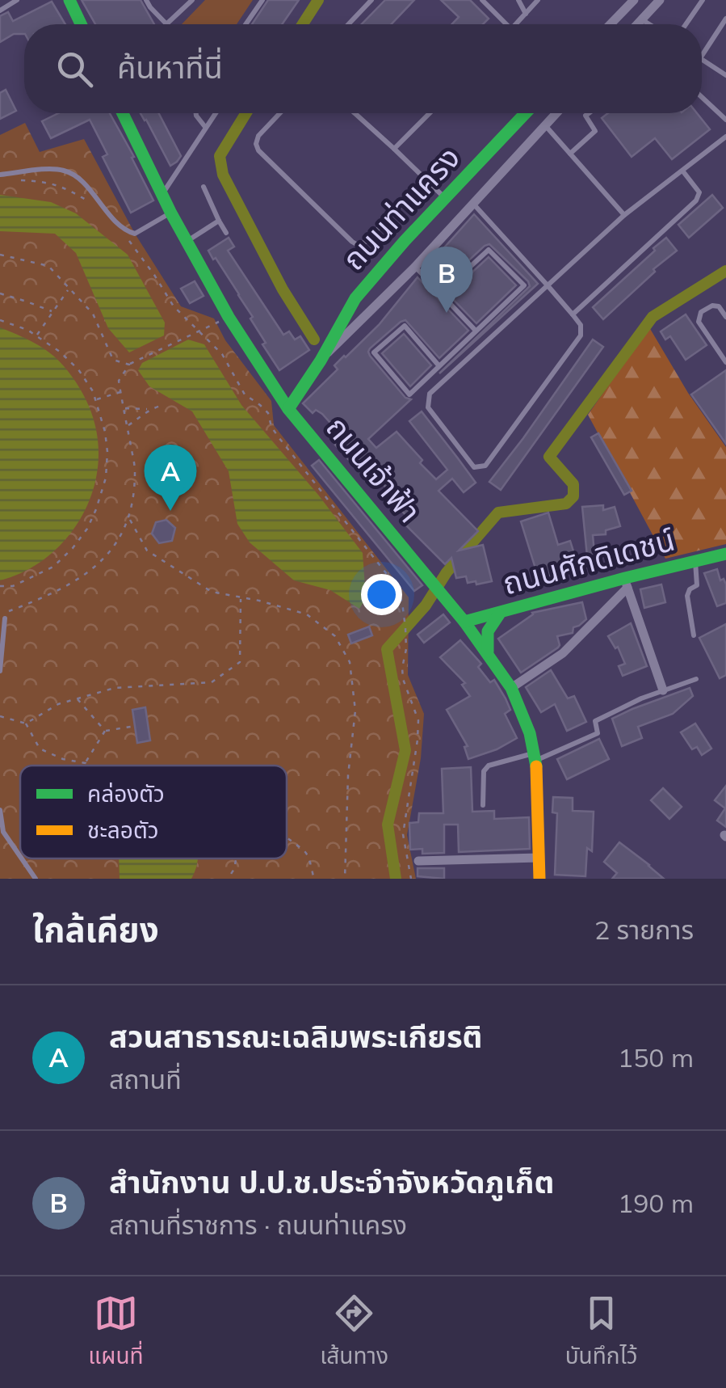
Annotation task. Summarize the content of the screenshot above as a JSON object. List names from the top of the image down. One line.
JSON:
{"streets":{"main road":["ถนนท่าแครง","ถนนเจ้าฟ้า","ถนนศักดิเดชน์"]},"crossings":[["ถนนท่าแครง","ถนนเจ้าฟ้า"],["ถนนเจ้าฟ้า","ถนนศักดิเดชน์"]],"legend":["คล่องตัว","ชะลอตัว"],"page":{"search":"ค้นหาที่นี่","pins":["B","A"],"heading":["ใกล้เคียง","2 รายการ"],"list":[{"mark":"A","name":"สวนสาธารณะเฉลิมพระเกียรติ","note":"สถานที่","value":"150 m"},{"mark":"B","name":"สำนักงาน ป.ป.ช.ประจำจังหวัดภูเก็ต","note":"สถานที่ราชการ · ถนนท่าแครง","value":"190 m"}],"nav":["แผนที่","เส้นทาง","บันทึกไว้"]}}
